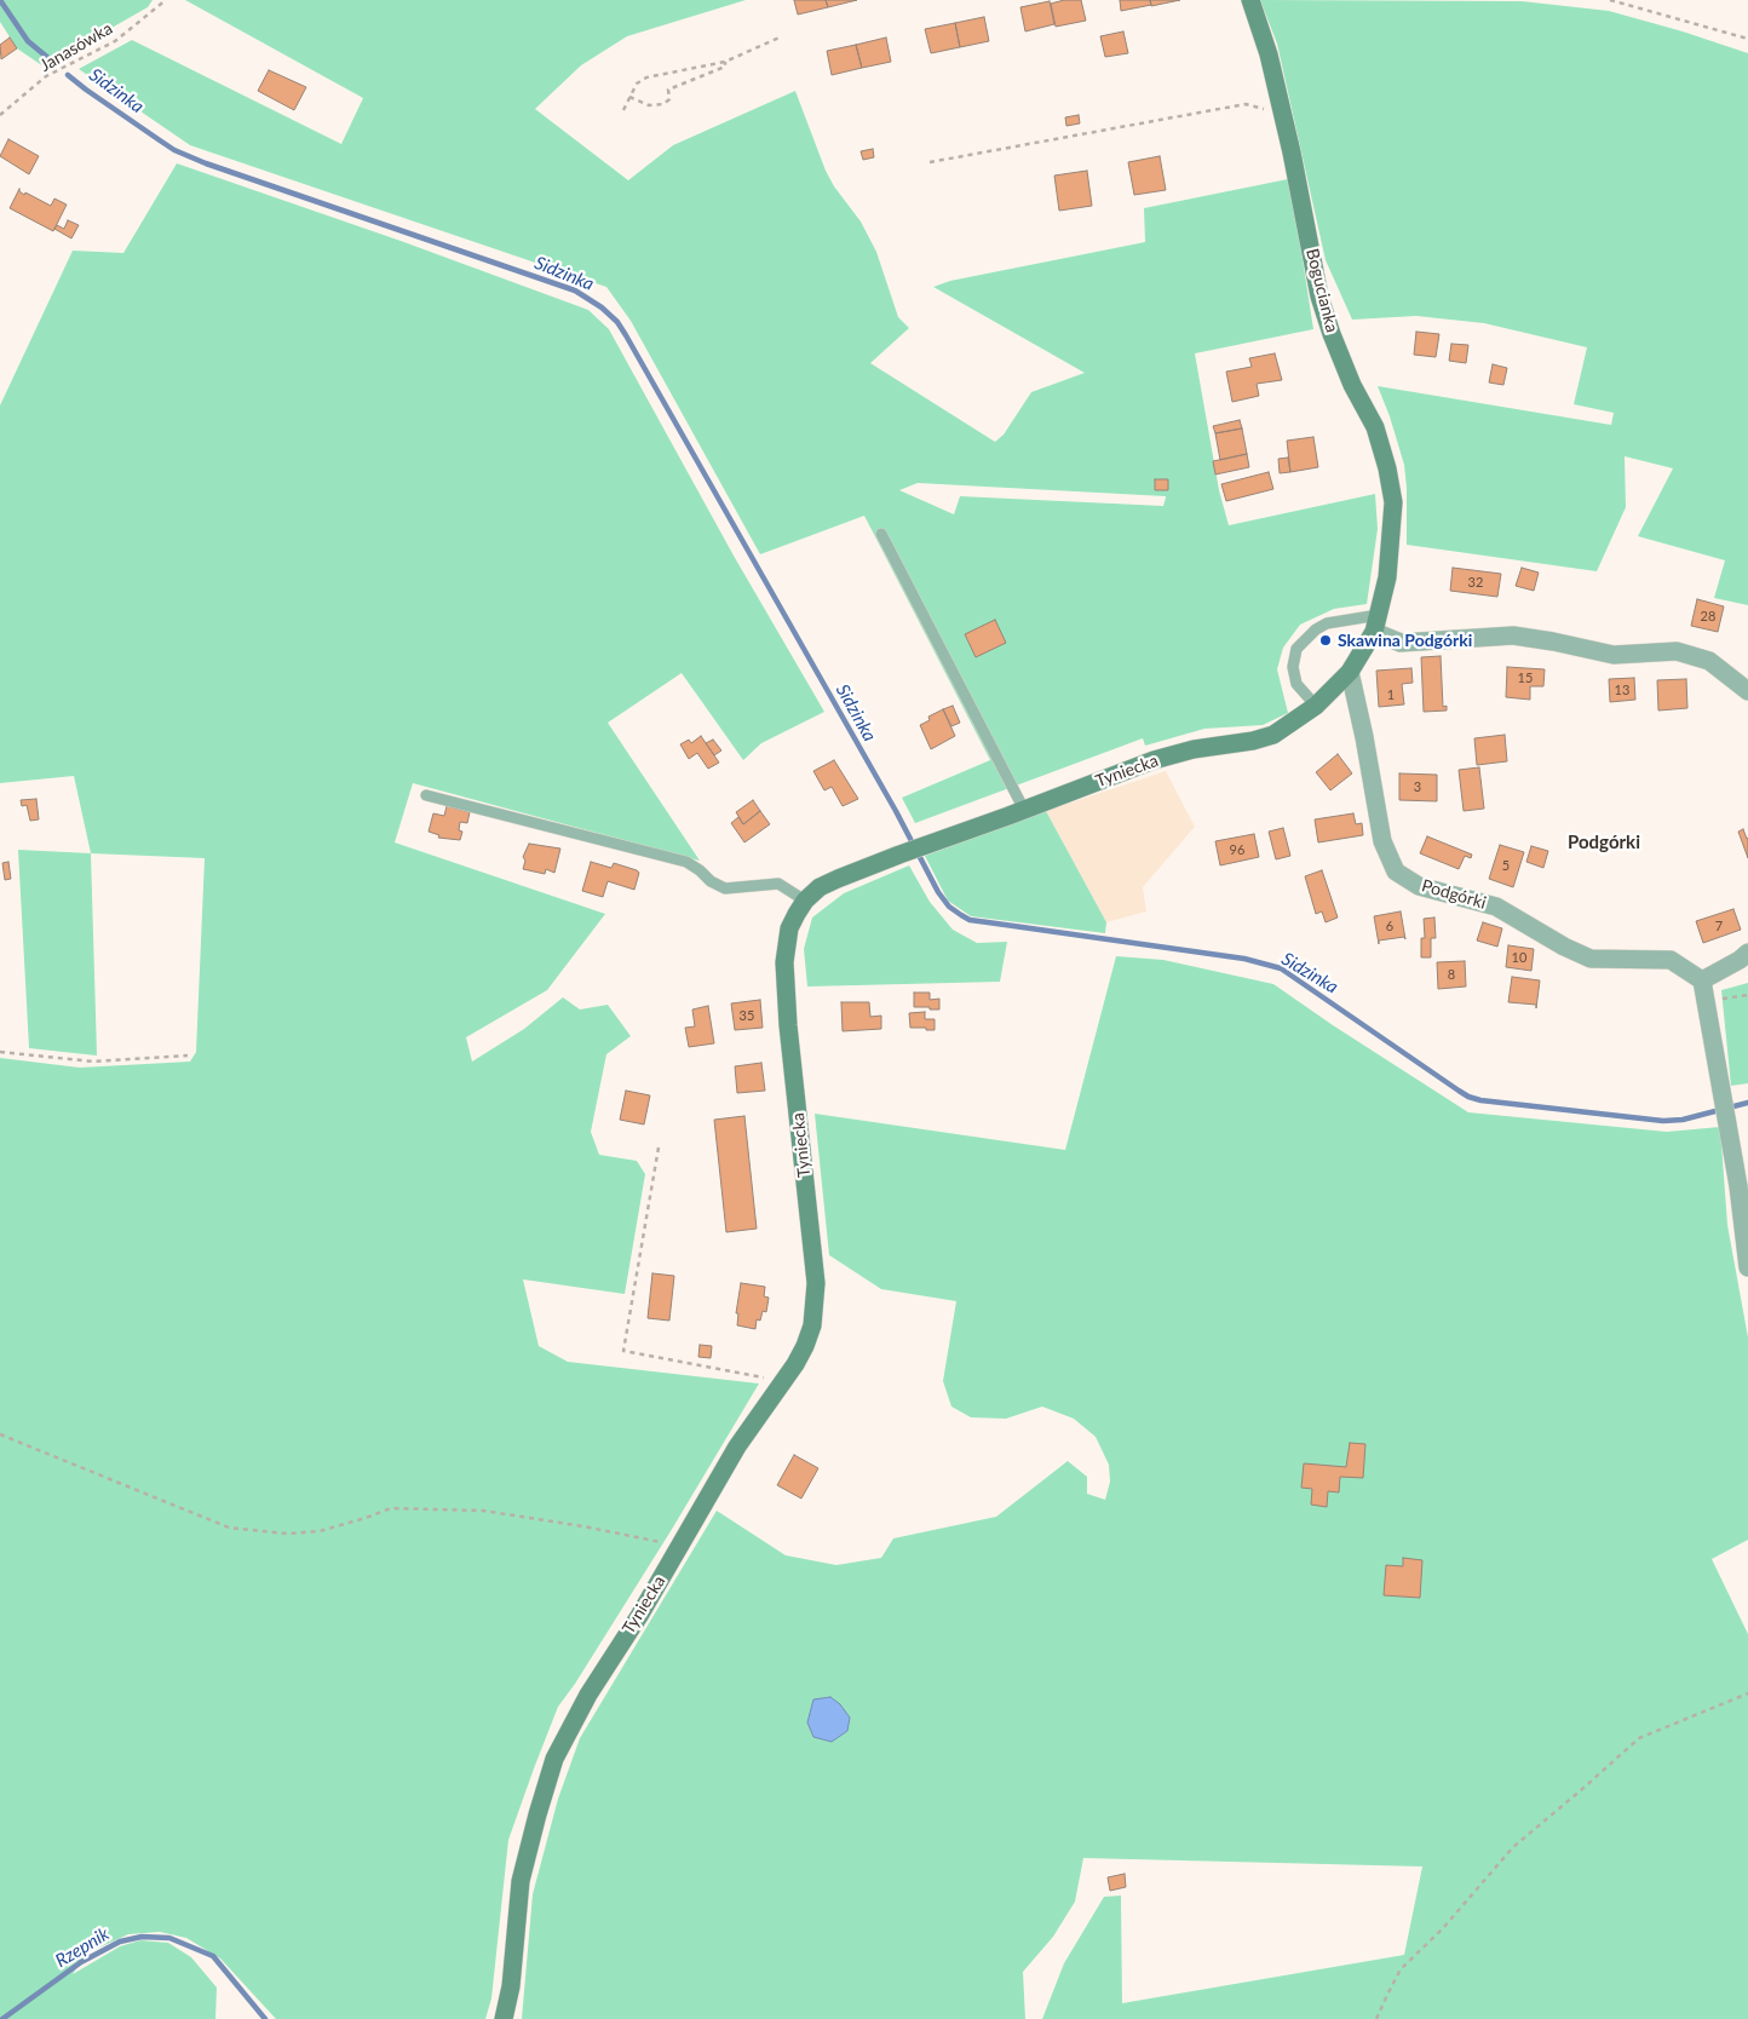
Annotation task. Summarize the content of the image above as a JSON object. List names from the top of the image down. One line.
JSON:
{"streets":{"street":["Bogucianka","Tyniecka","Podgórki"],"path":["Janasówka"]},"crossings":[["Bogucianka","Tyniecka"],["Tyniecka","Podgórki"]],"districts":["Podgórki"],"water":["Sidzinka","Rzepnik"],"places":["Skawina Podgórki"],"house_numbers":["32","28","15","13","1","3","96","5","6","7","10","8","35"]}
